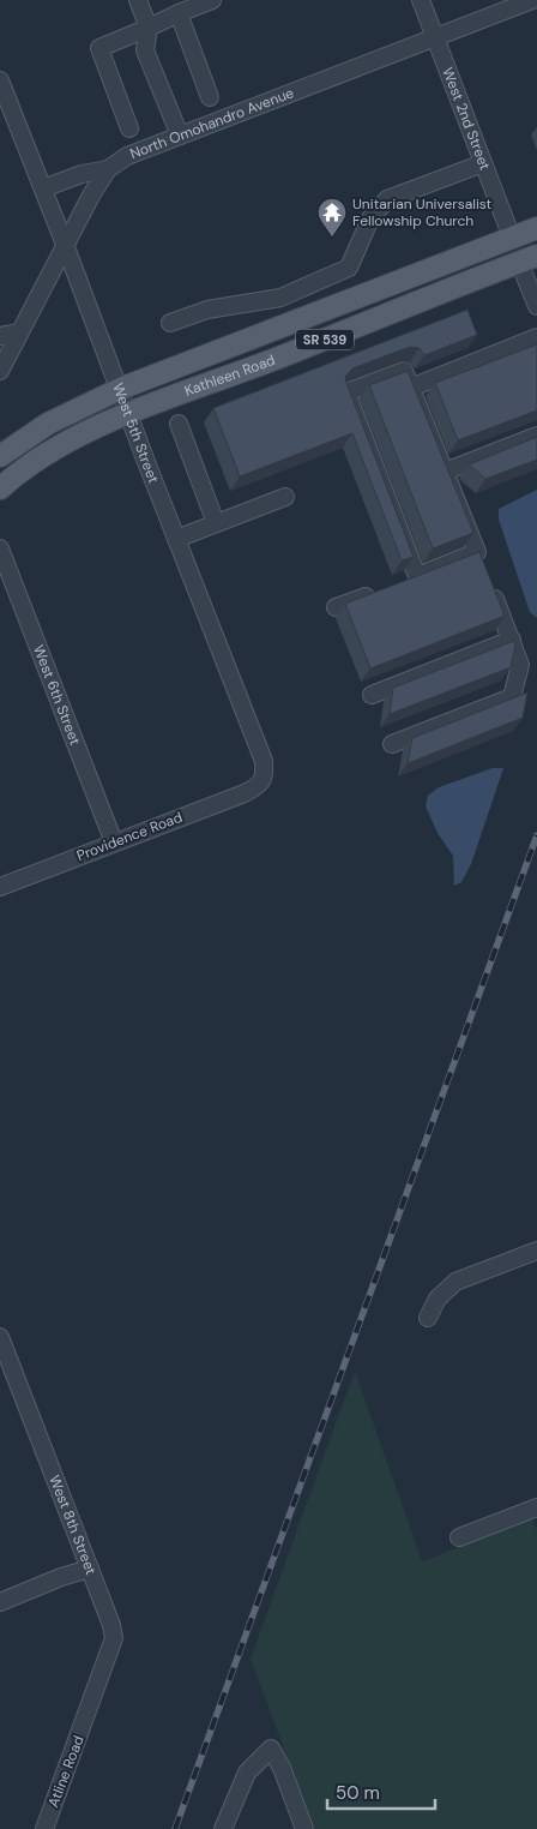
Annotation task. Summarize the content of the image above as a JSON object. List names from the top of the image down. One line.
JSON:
{"streets":{"main road":["SR 539","Kathleen Road"],"street":["West 2nd Street","North Omohandro Avenue","West 5th Street","West 6th Street","Providence Road","West 8th Street","Atline Road"]},"crossings":[["West 2nd Street","North Omohandro Avenue"],["West 2nd Street","Kathleen Road"],["North Omohandro Avenue","West 5th Street"],["Kathleen Road","West 5th Street"],["West 5th Street","Providence Road"],["West 6th Street","Providence Road"],["West 8th Street","Atline Road"]],"places":{"temple":["Unitarian Universalist Fellowship Church"]},"scale_bar":"50 m"}
